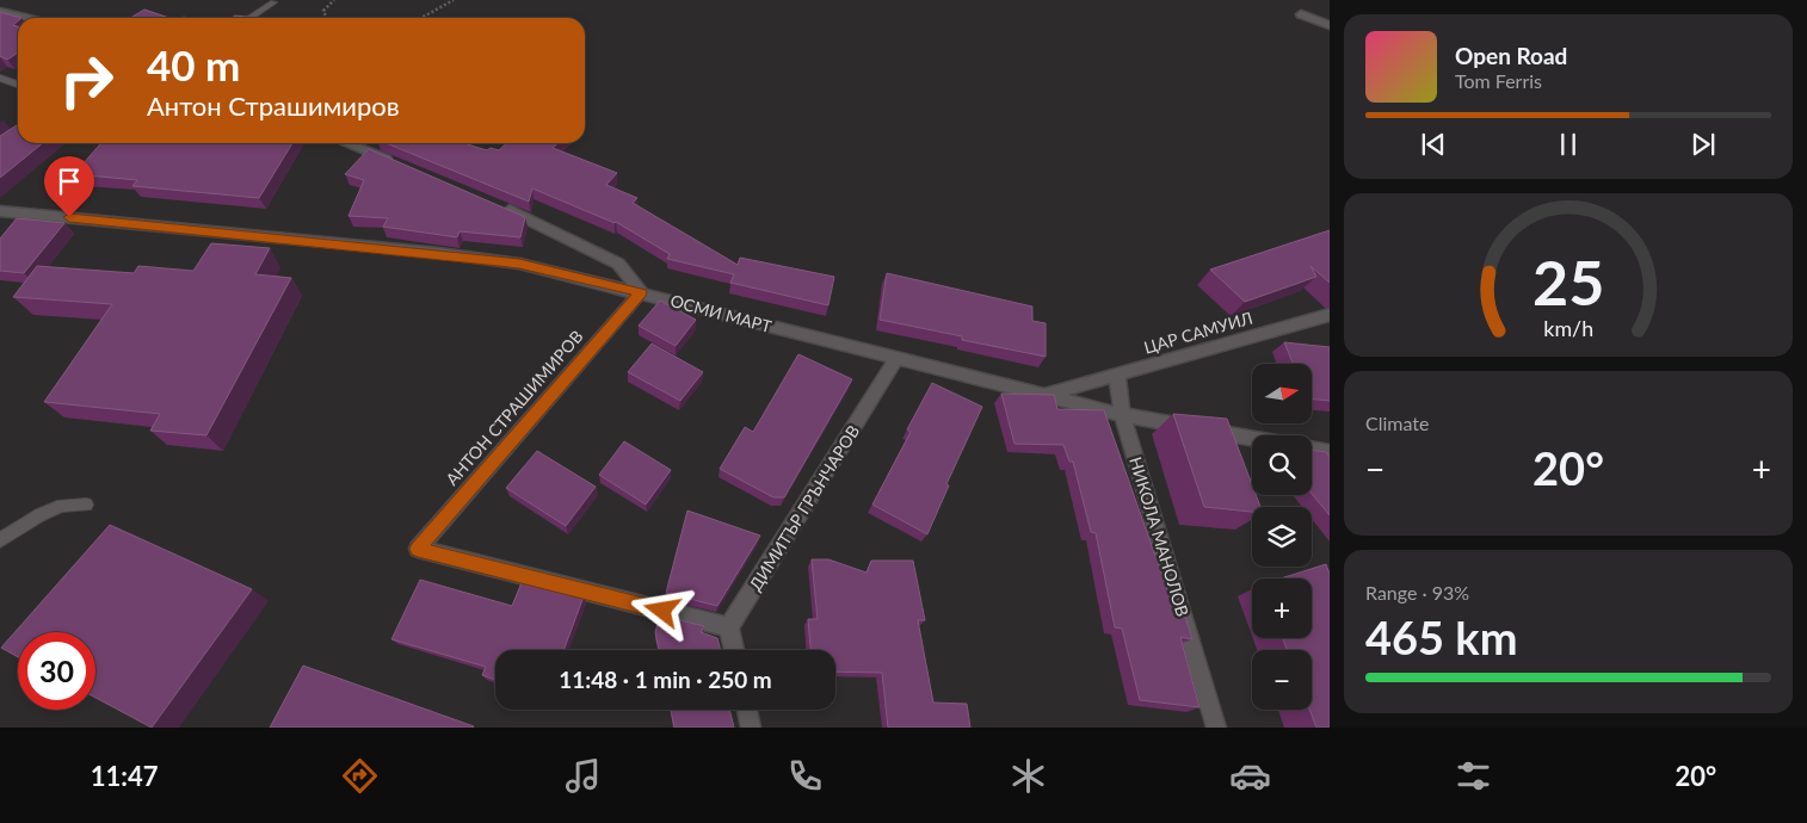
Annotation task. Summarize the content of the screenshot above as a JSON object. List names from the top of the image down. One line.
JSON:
{"streets":{"street":["ОСМИ МАРТ","ЦАР САМУИЛ","АНТОН СТРАШИМИРОВ","ДИМИТЪР ГРЪНЧАРОВ","НИКОЛА МАНОЛОВ"]},"crossings":[["ОСМИ МАРТ","ЦАР САМУИЛ"],["ОСМИ МАРТ","АНТОН СТРАШИМИРОВ"],["ОСМИ МАРТ","ДИМИТЪР ГРЪНЧАРОВ"],["ОСМИ МАРТ","НИКОЛА МАНОЛОВ"],["АНТОН СТРАШИМИРОВ","ДИМИТЪР ГРЪНЧАРОВ"]],"north":"right","page":{"turn":["40 m","Антон Страшимиров"],"song":["Open Road","Tom Ferris"],"map_buttons":["+","−"],"tile":["Climate",["Range · 93%","465 km"]],"heat":["−","20°","+"],"limit":"30","trip":"11:48 · 1 min · 250 m","tabs":["11:47","20°"],"gauge":["25","km/h"]}}
